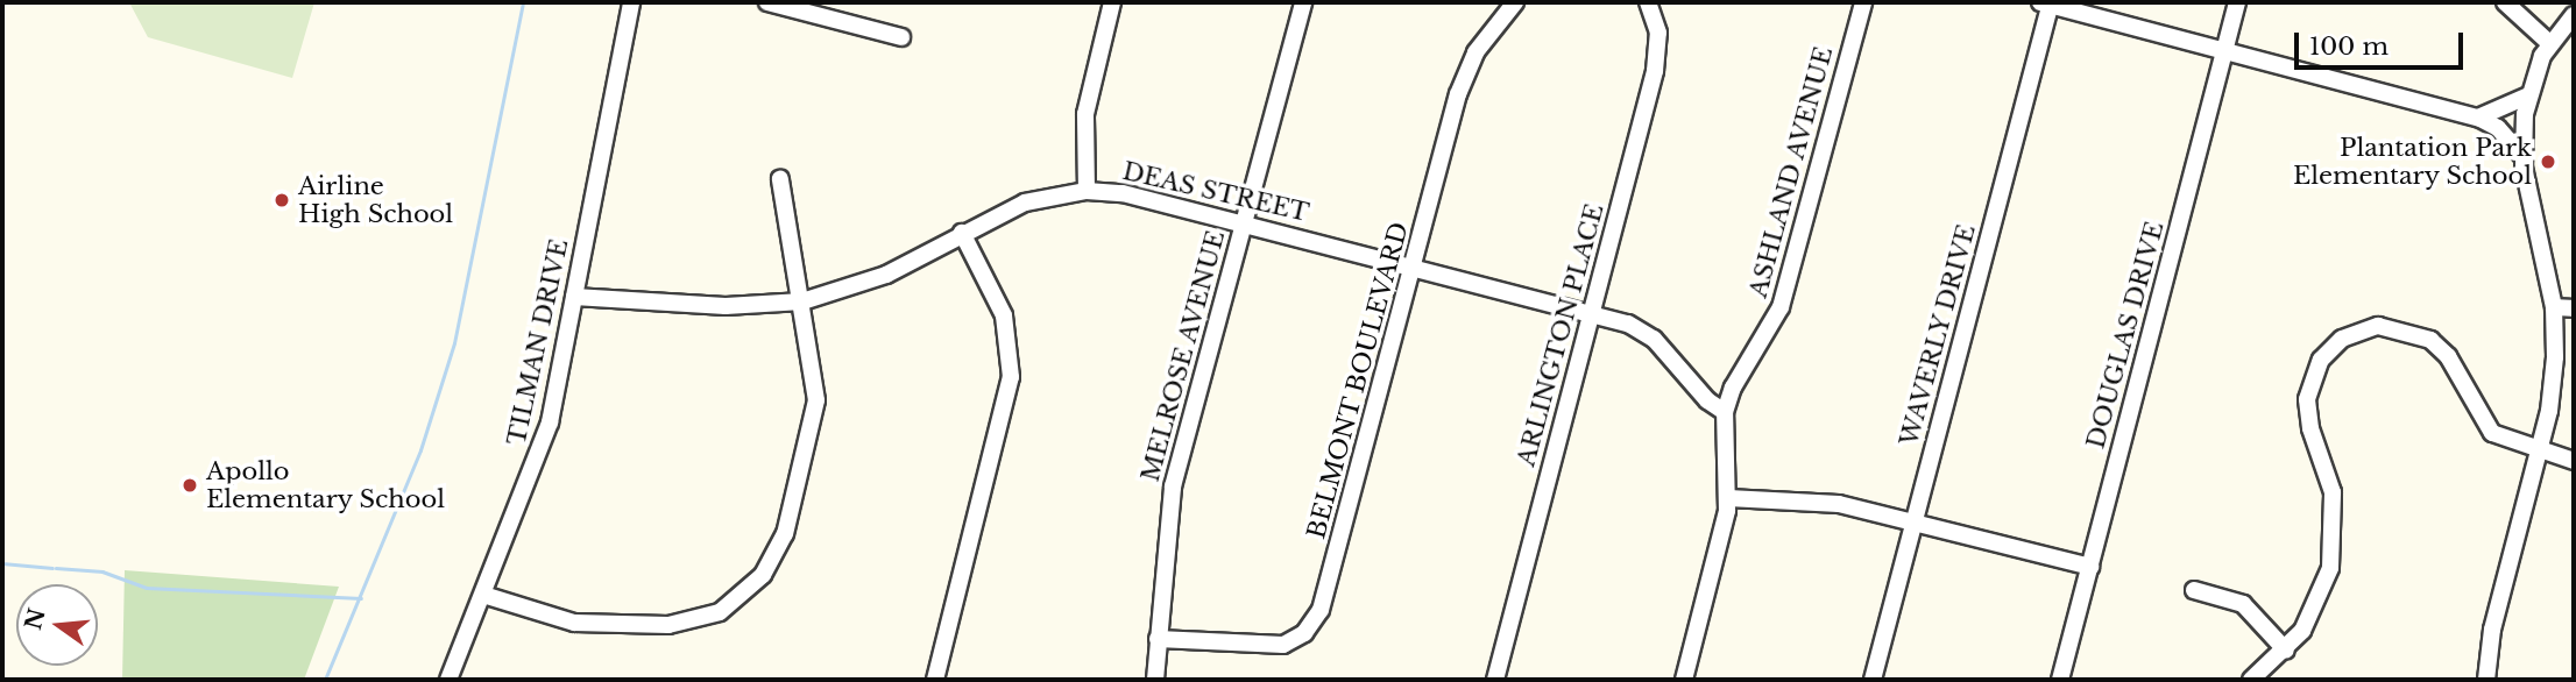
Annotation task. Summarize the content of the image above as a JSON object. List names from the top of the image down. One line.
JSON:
{"streets":{"street":["ASHLAND AVENUE","DEAS STREET","ARLINGTON PLACE","WAVERLY DRIVE","DOUGLAS DRIVE","TILMAN DRIVE","MELROSE AVENUE","BELMONT BOULEVARD"]},"crossings":[["ASHLAND AVENUE","DEAS STREET"],["DEAS STREET","ARLINGTON PLACE"],["DEAS STREET","TILMAN DRIVE"],["DEAS STREET","MELROSE AVENUE"],["DEAS STREET","BELMONT BOULEVARD"],["MELROSE AVENUE","BELMONT BOULEVARD"]],"places":["Plantation Park Elementary School","Airline High School","Apollo Elementary School"],"scale_bar":"100 m","north":"left"}
